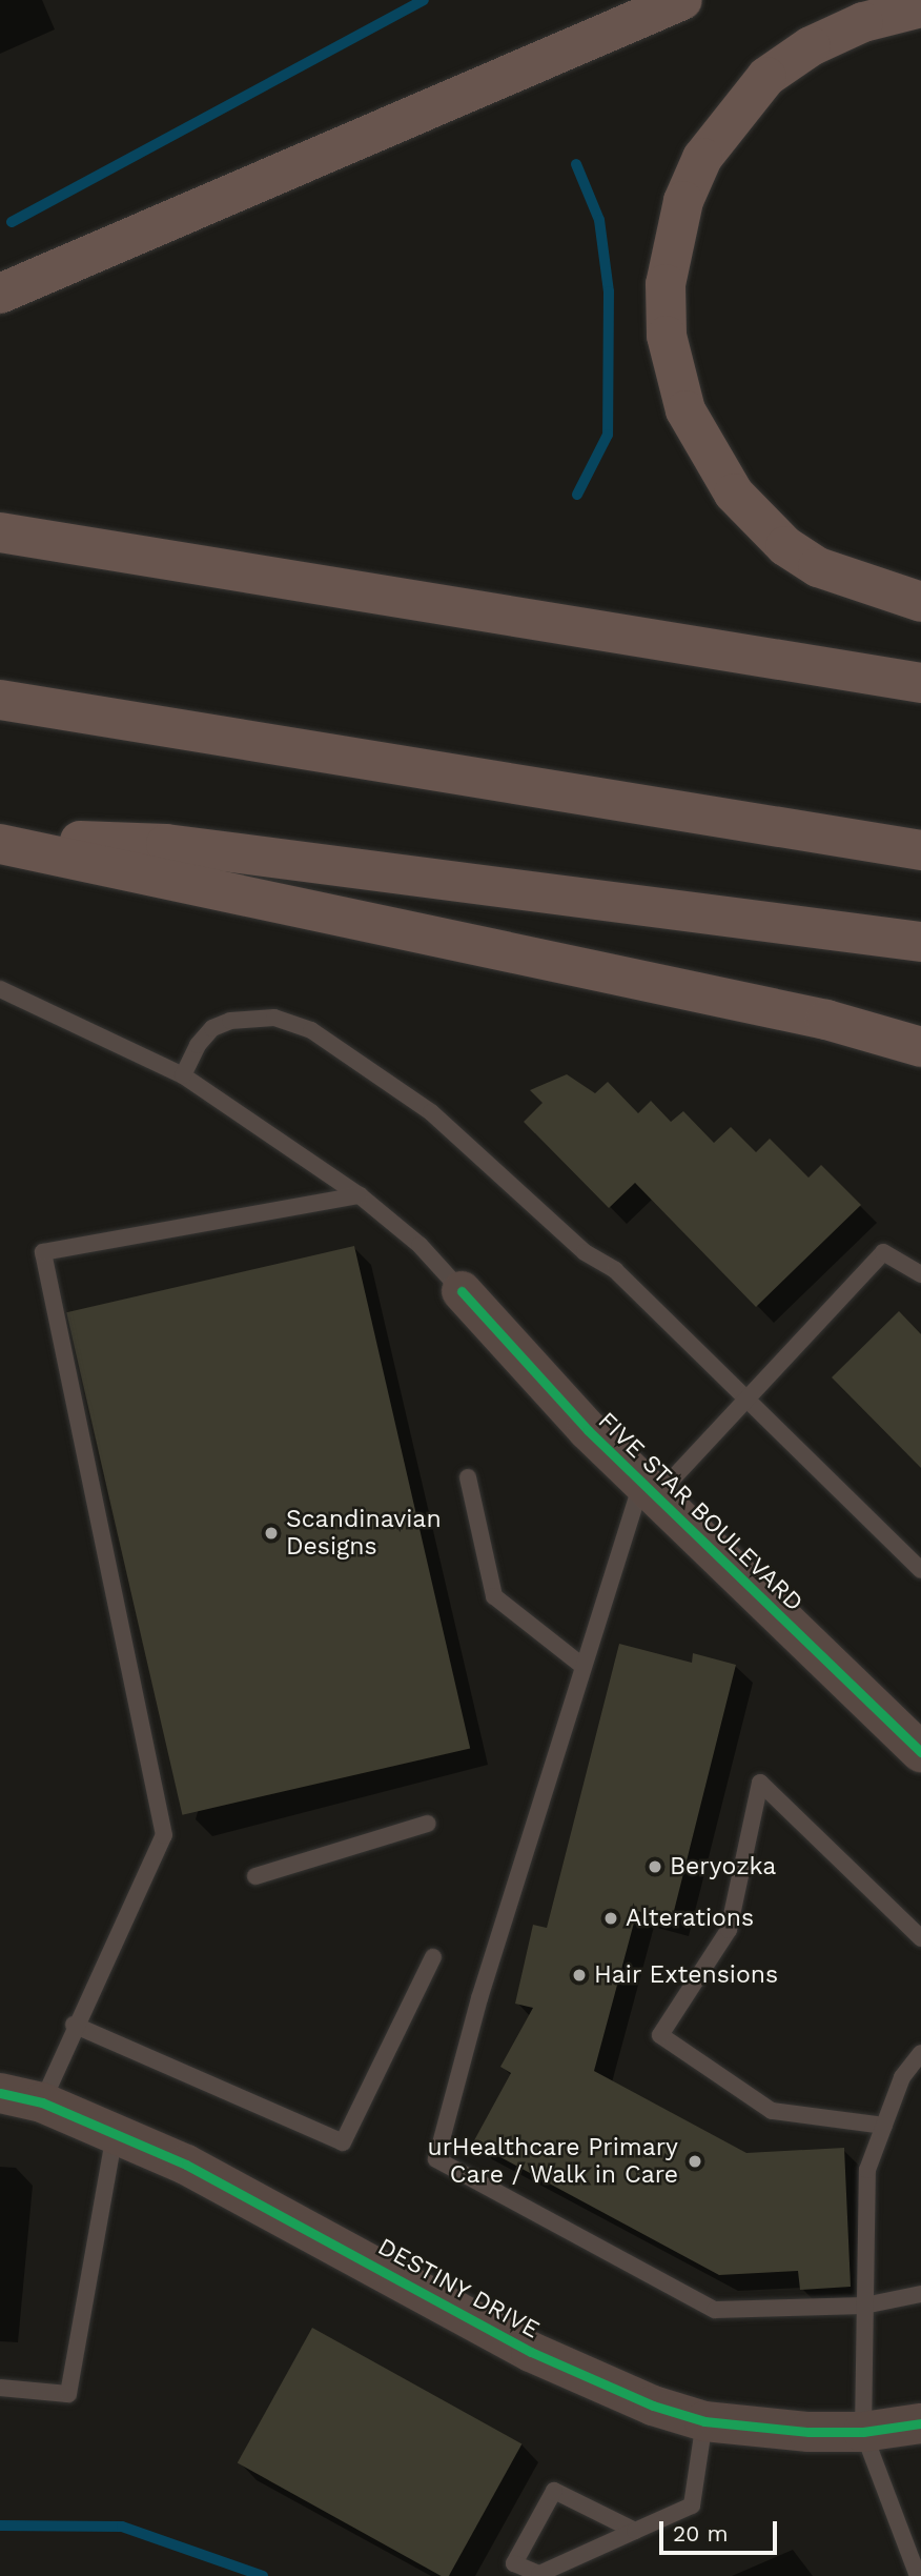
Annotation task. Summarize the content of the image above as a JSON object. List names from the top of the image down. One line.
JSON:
{"streets":{"street":["FIVE STAR BOULEVARD","DESTINY DRIVE"]},"places":["Scandinavian Designs","Beryozka","Alterations","Hair Extensions","urHealthcare Primary Care / Walk in Care"],"scale_bar":"20 m"}
